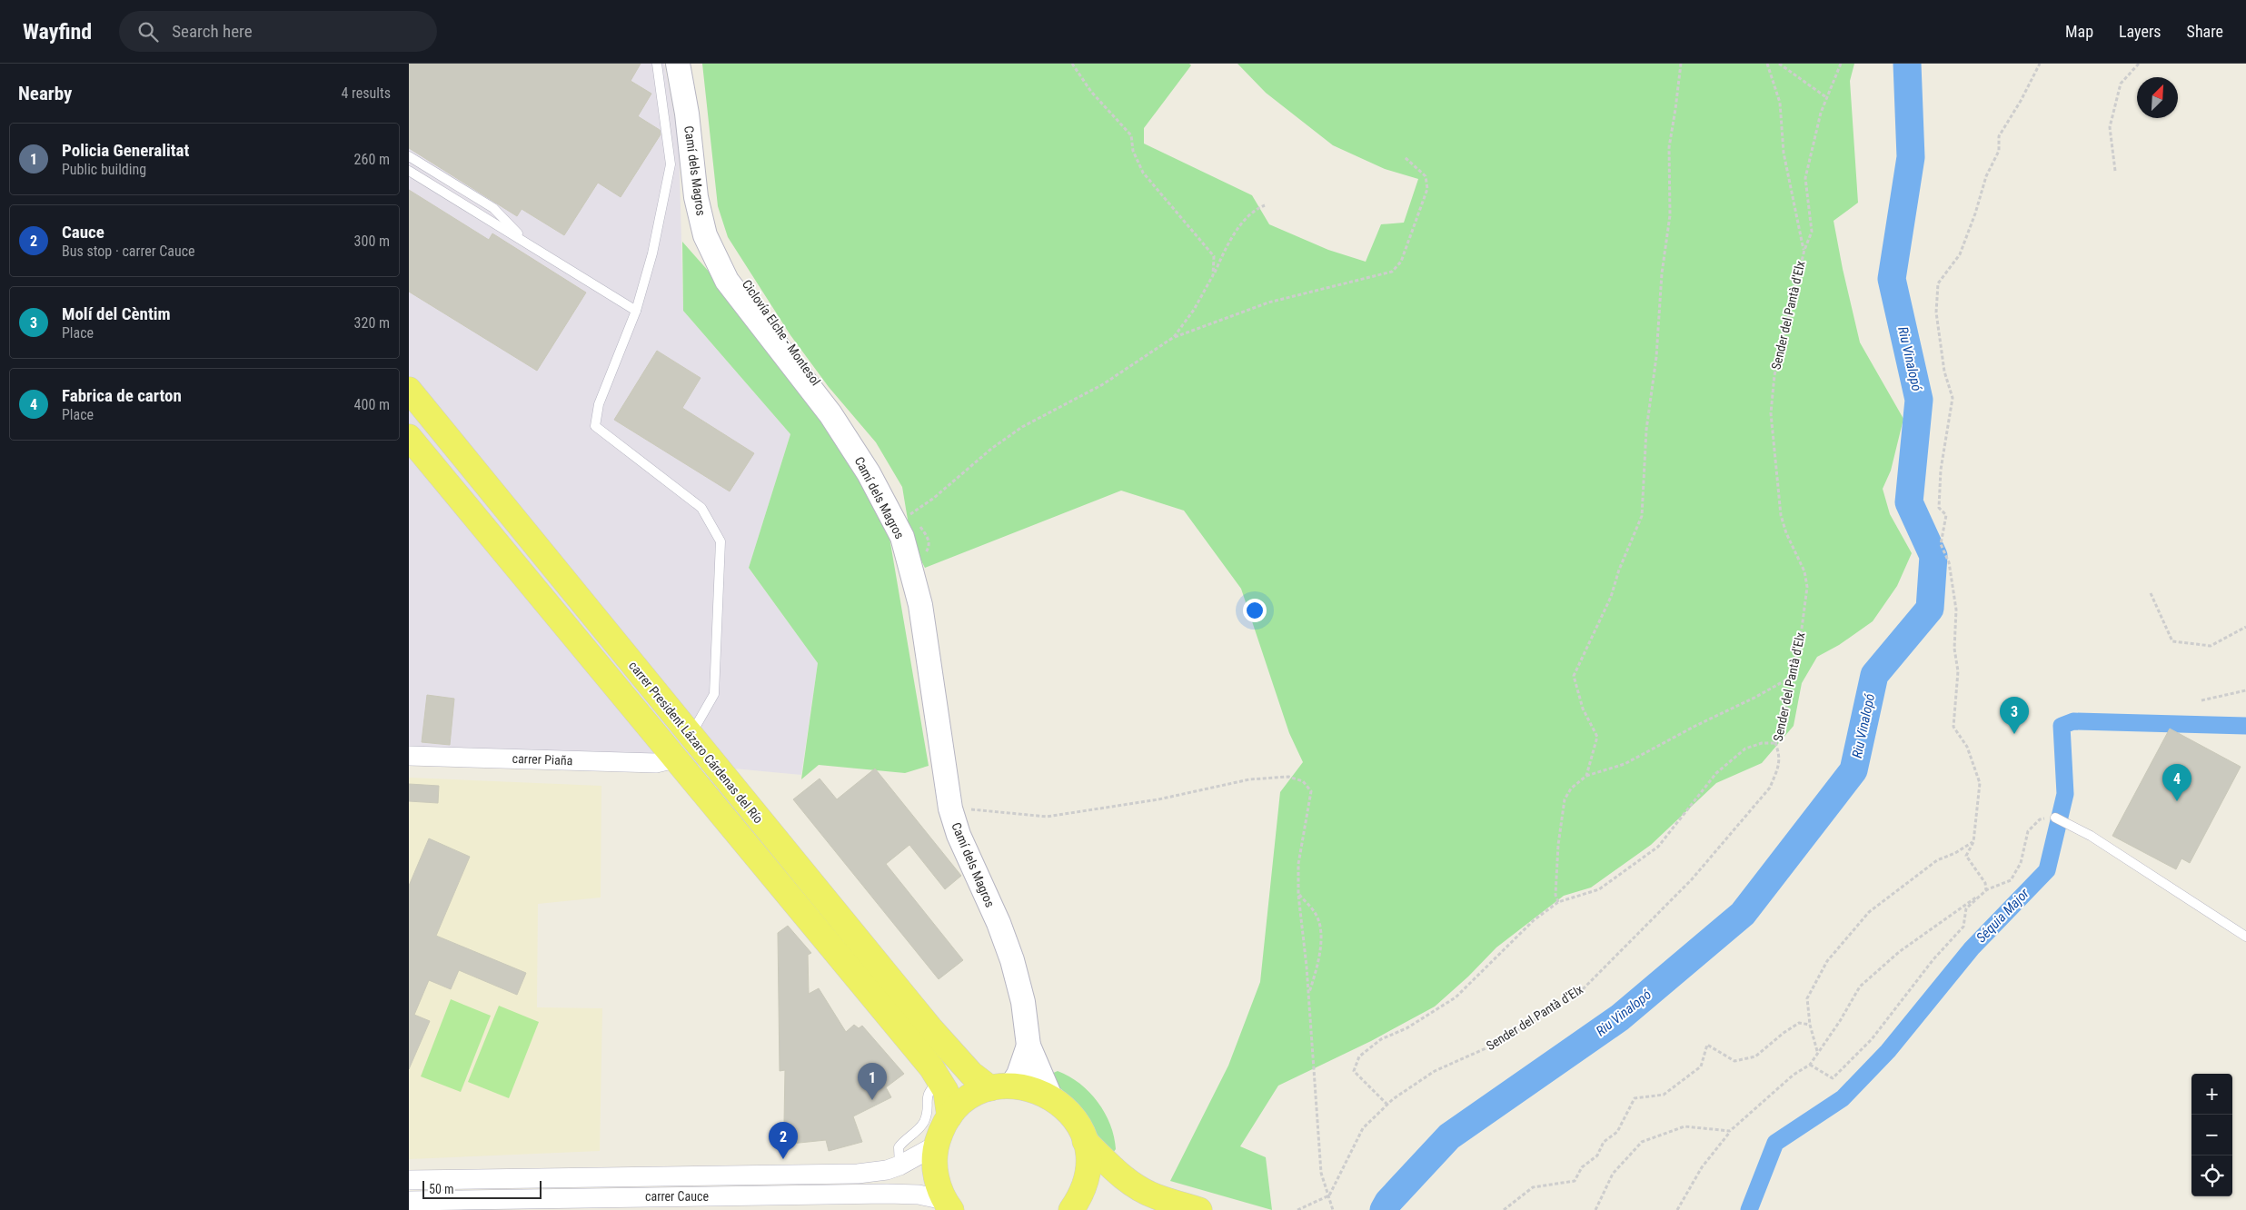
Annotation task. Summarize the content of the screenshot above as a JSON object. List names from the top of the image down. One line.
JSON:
{"streets":{"main road":["carrer President Lázaro Cárdenas del Río"],"street":["Camí dels Magros","carrer Piaña","carrer Cauce"],"path":["Sender del Pantà d'Elx"]},"crossings":[["Camí dels Magros","carrer President Lázaro Cárdenas del Río"],["carrer President Lázaro Cárdenas del Río","carrer Piaña"]],"water":["Riu Vinalopó","Séquia Major"],"scale_bar":"50 m","north":"top right","page":{"header":"Wayfind","search":"Search here","nav":["Map","Layers","Share"],"heading":["Nearby","4 results"],"list":[{"mark":"1","name":"Policia Generalitat","note":"Public building","value":"260 m"},{"mark":"2","name":"Cauce","note":"Bus stop · carrer Cauce","value":"300 m"},{"mark":"3","name":"Molí del Cèntim","note":"Place","value":"320 m"},{"mark":"4","name":"Fabrica de carton","note":"Place","value":"400 m"}],"pins":["3","4","1","2"],"map_buttons":["+","−"],"scale":"50 m"}}
